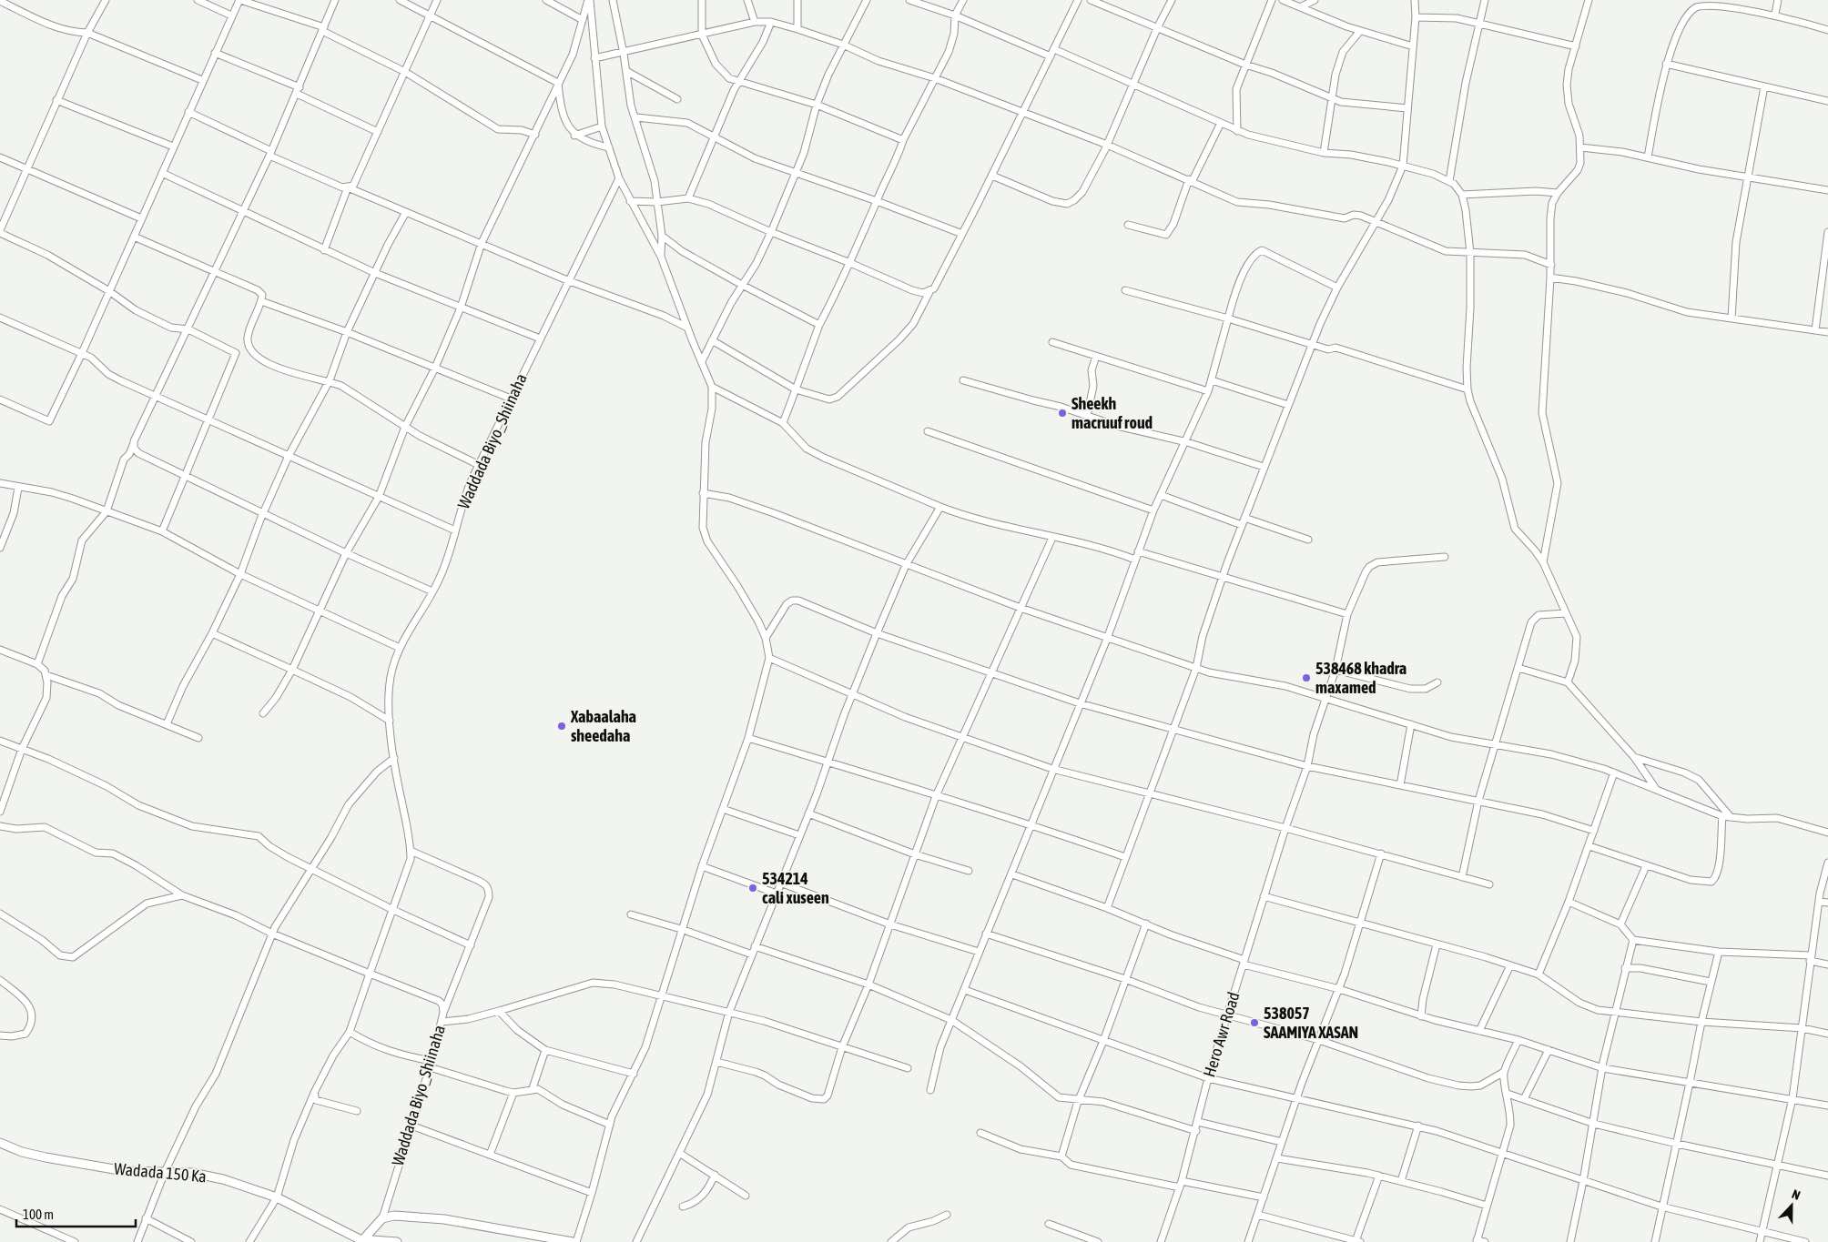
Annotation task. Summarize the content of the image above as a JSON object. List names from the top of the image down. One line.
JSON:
{"streets":{"street":["Waddada Biyo_Shiinaha","Hero Awr Road","Wadada 150 Ka"]},"places":["Sheekh macruuf roud","538468 khadra maxamed","Xabaalaha sheedaha","534214 cali xuseen","538057 SAAMIYA XASAN"],"scale_bar":"100 m","north":"top"}
